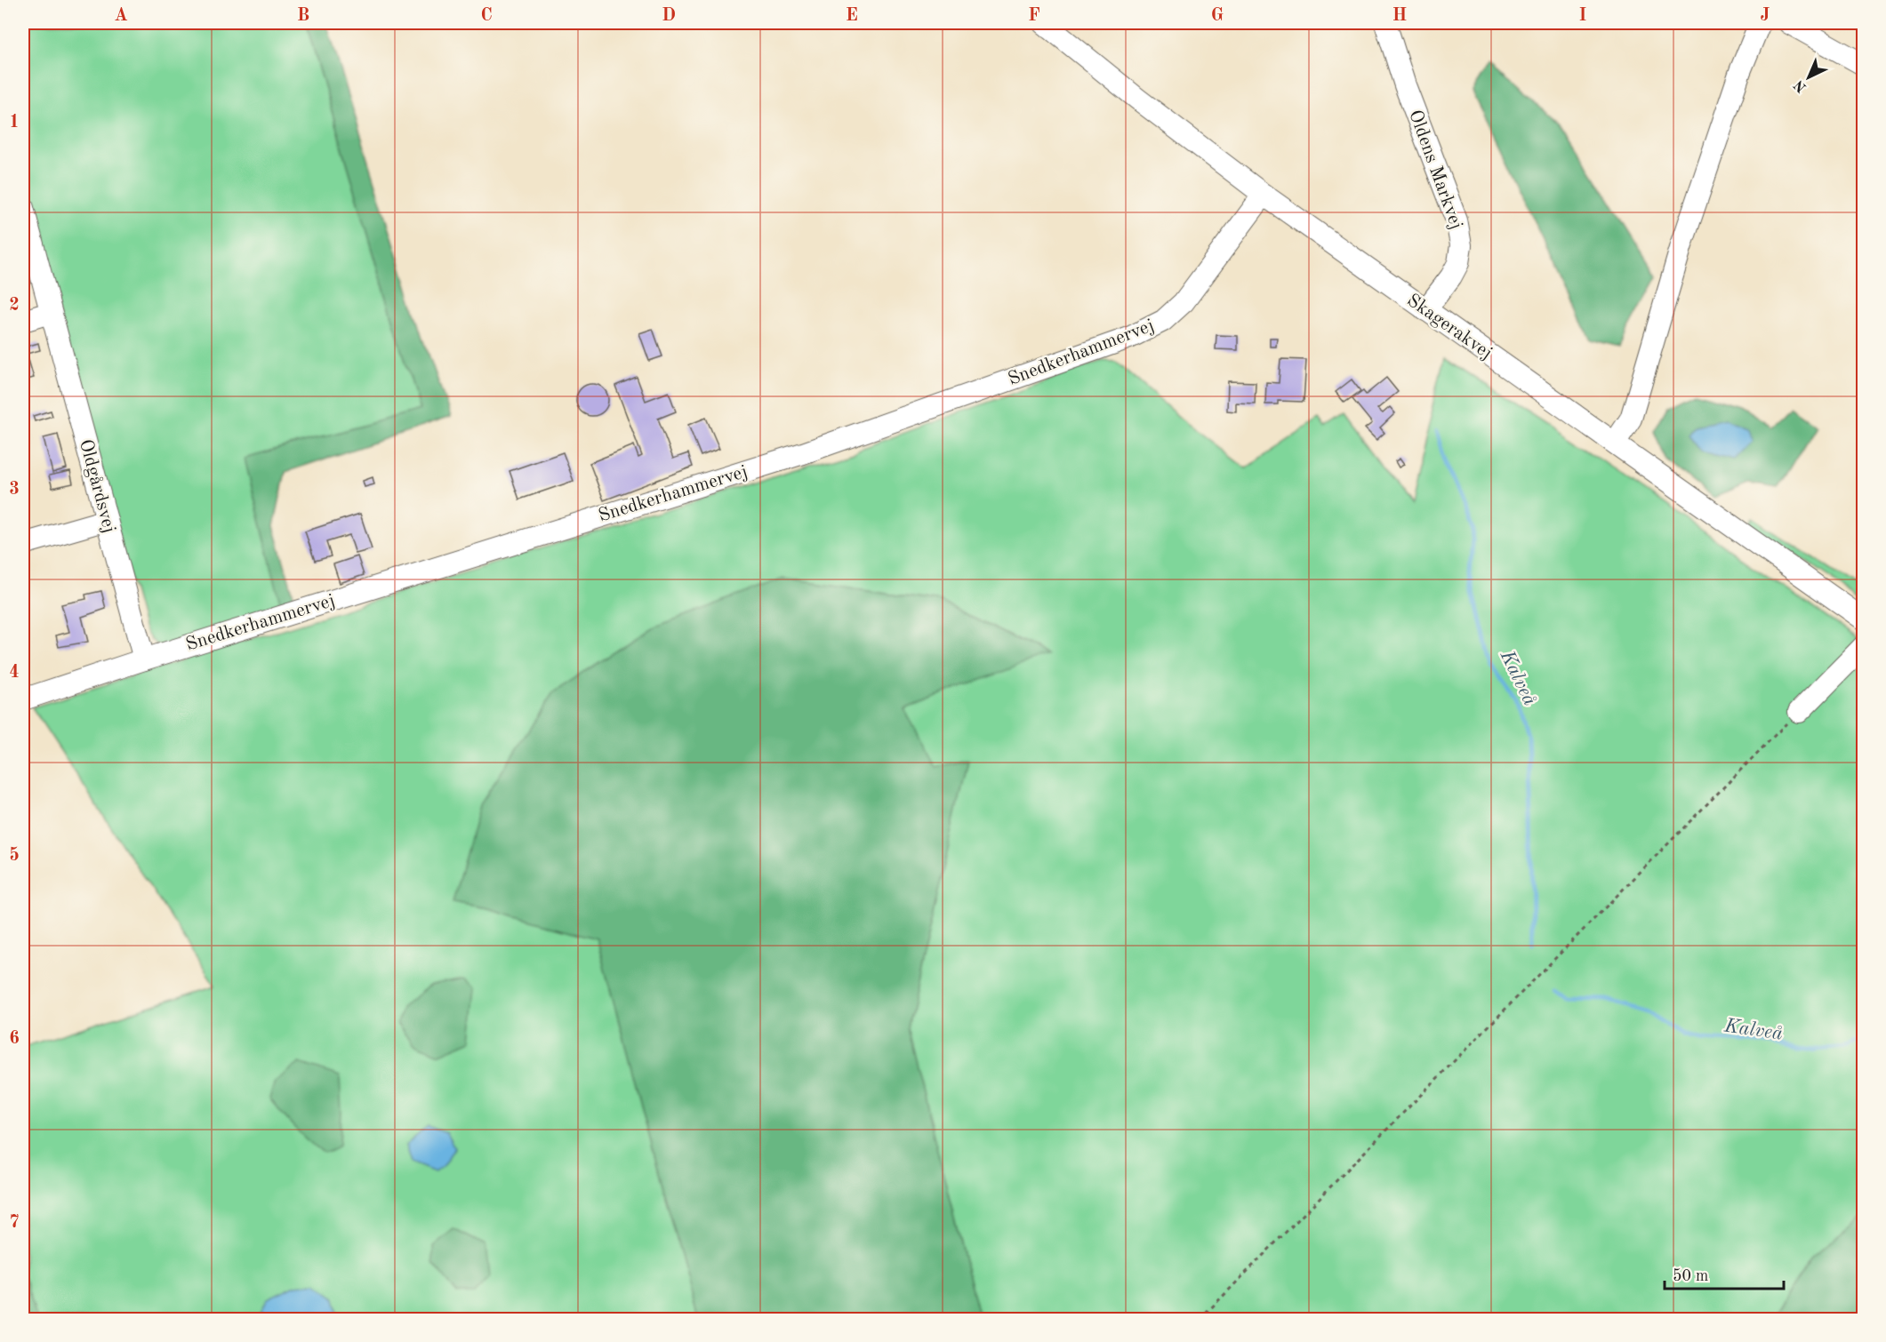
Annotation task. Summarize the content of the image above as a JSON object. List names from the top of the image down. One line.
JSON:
{"streets":{"street":["Oldens Markvej","Skagerakvej","Snedkerhammervej","Oldgårdsvej"]},"crossings":[["Oldens Markvej","Skagerakvej"],["Skagerakvej","Snedkerhammervej"],["Snedkerhammervej","Oldgårdsvej"]],"water":["Kalveå"],"scale_bar":"50 m","north":"bottom left","grid":{"columns":["A","B","C","D","E","F","G","H","I","J"],"rows":["1","2","3","4","5","6","7"]}}
